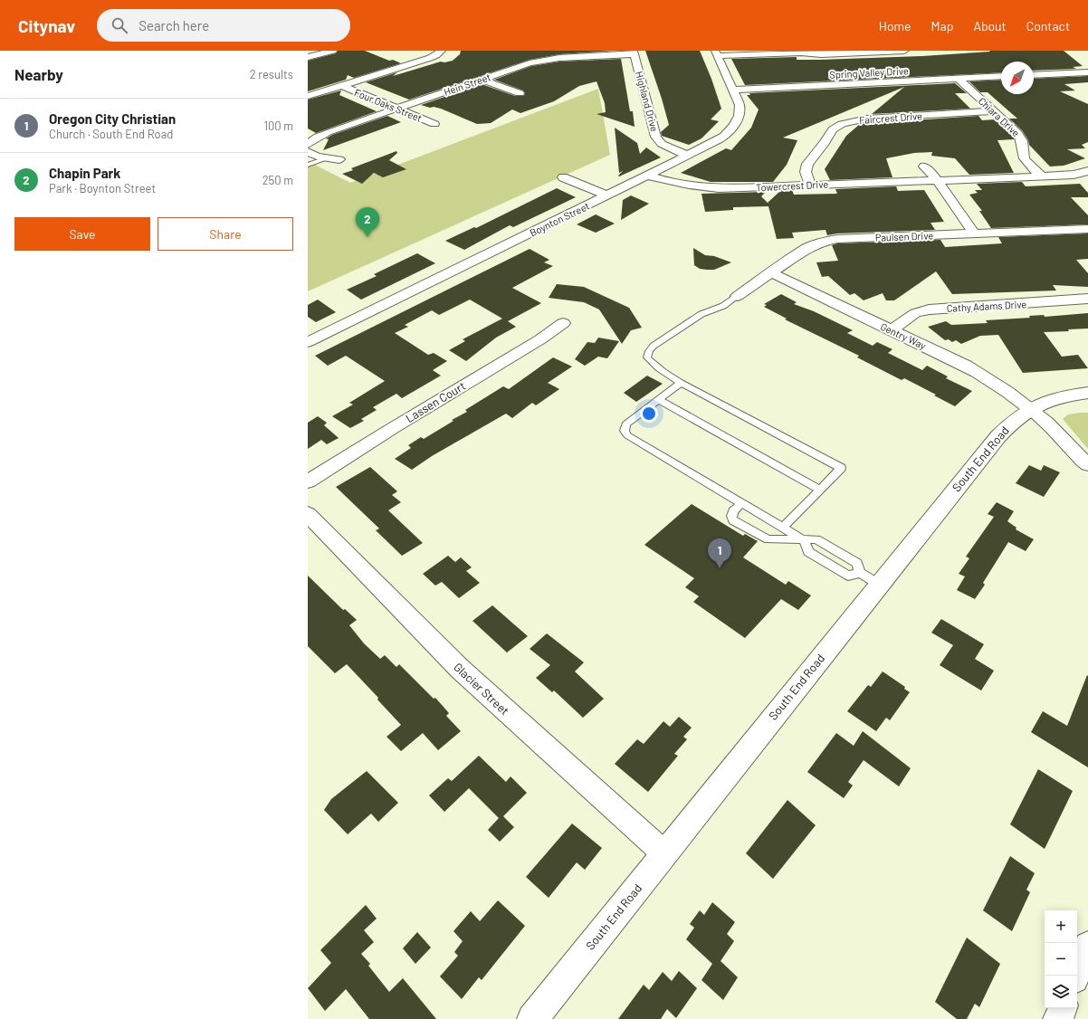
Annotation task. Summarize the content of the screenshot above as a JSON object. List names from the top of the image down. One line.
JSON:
{"streets":{"main road":["South End Road"],"street":["Spring Valley Drive","Hein Street","Highland Drive","Four Oaks Street","Chiara Drive","Faircrest Drive","Towercrest Drive","Boynton Street","Paulsen Drive","Cathy Adams Drive","Gentry Way","Lassen Court","Glacier Street"]},"crossings":[["Spring Valley Drive","Chiara Drive"],["Spring Valley Drive","Boynton Street"],["Hein Street","Highland Drive"],["Hein Street","Four Oaks Street"],["Highland Drive","Boynton Street"],["Chiara Drive","Faircrest Drive"],["Chiara Drive","Towercrest Drive"],["Faircrest Drive","Towercrest Drive"],["Towercrest Drive","Boynton Street"],["Paulsen Drive","Gentry Way"],["Cathy Adams Drive","Gentry Way"],["Gentry Way","South End Road"],["South End Road","Glacier Street"]],"north":"bottom left","page":{"header":"Citynav","search":"Search here","nav":["Home","Map","About","Contact"],"heading":["Nearby","2 results"],"list":[{"mark":"1","name":"Oregon City Christian","note":"Church · South End Road","value":"100 m"},{"mark":"2","name":"Chapin Park","note":"Park · Boynton Street","value":"250 m"}],"buttons":["Save","Share"],"pins":["2","1"],"map_buttons":["+","−"]}}
